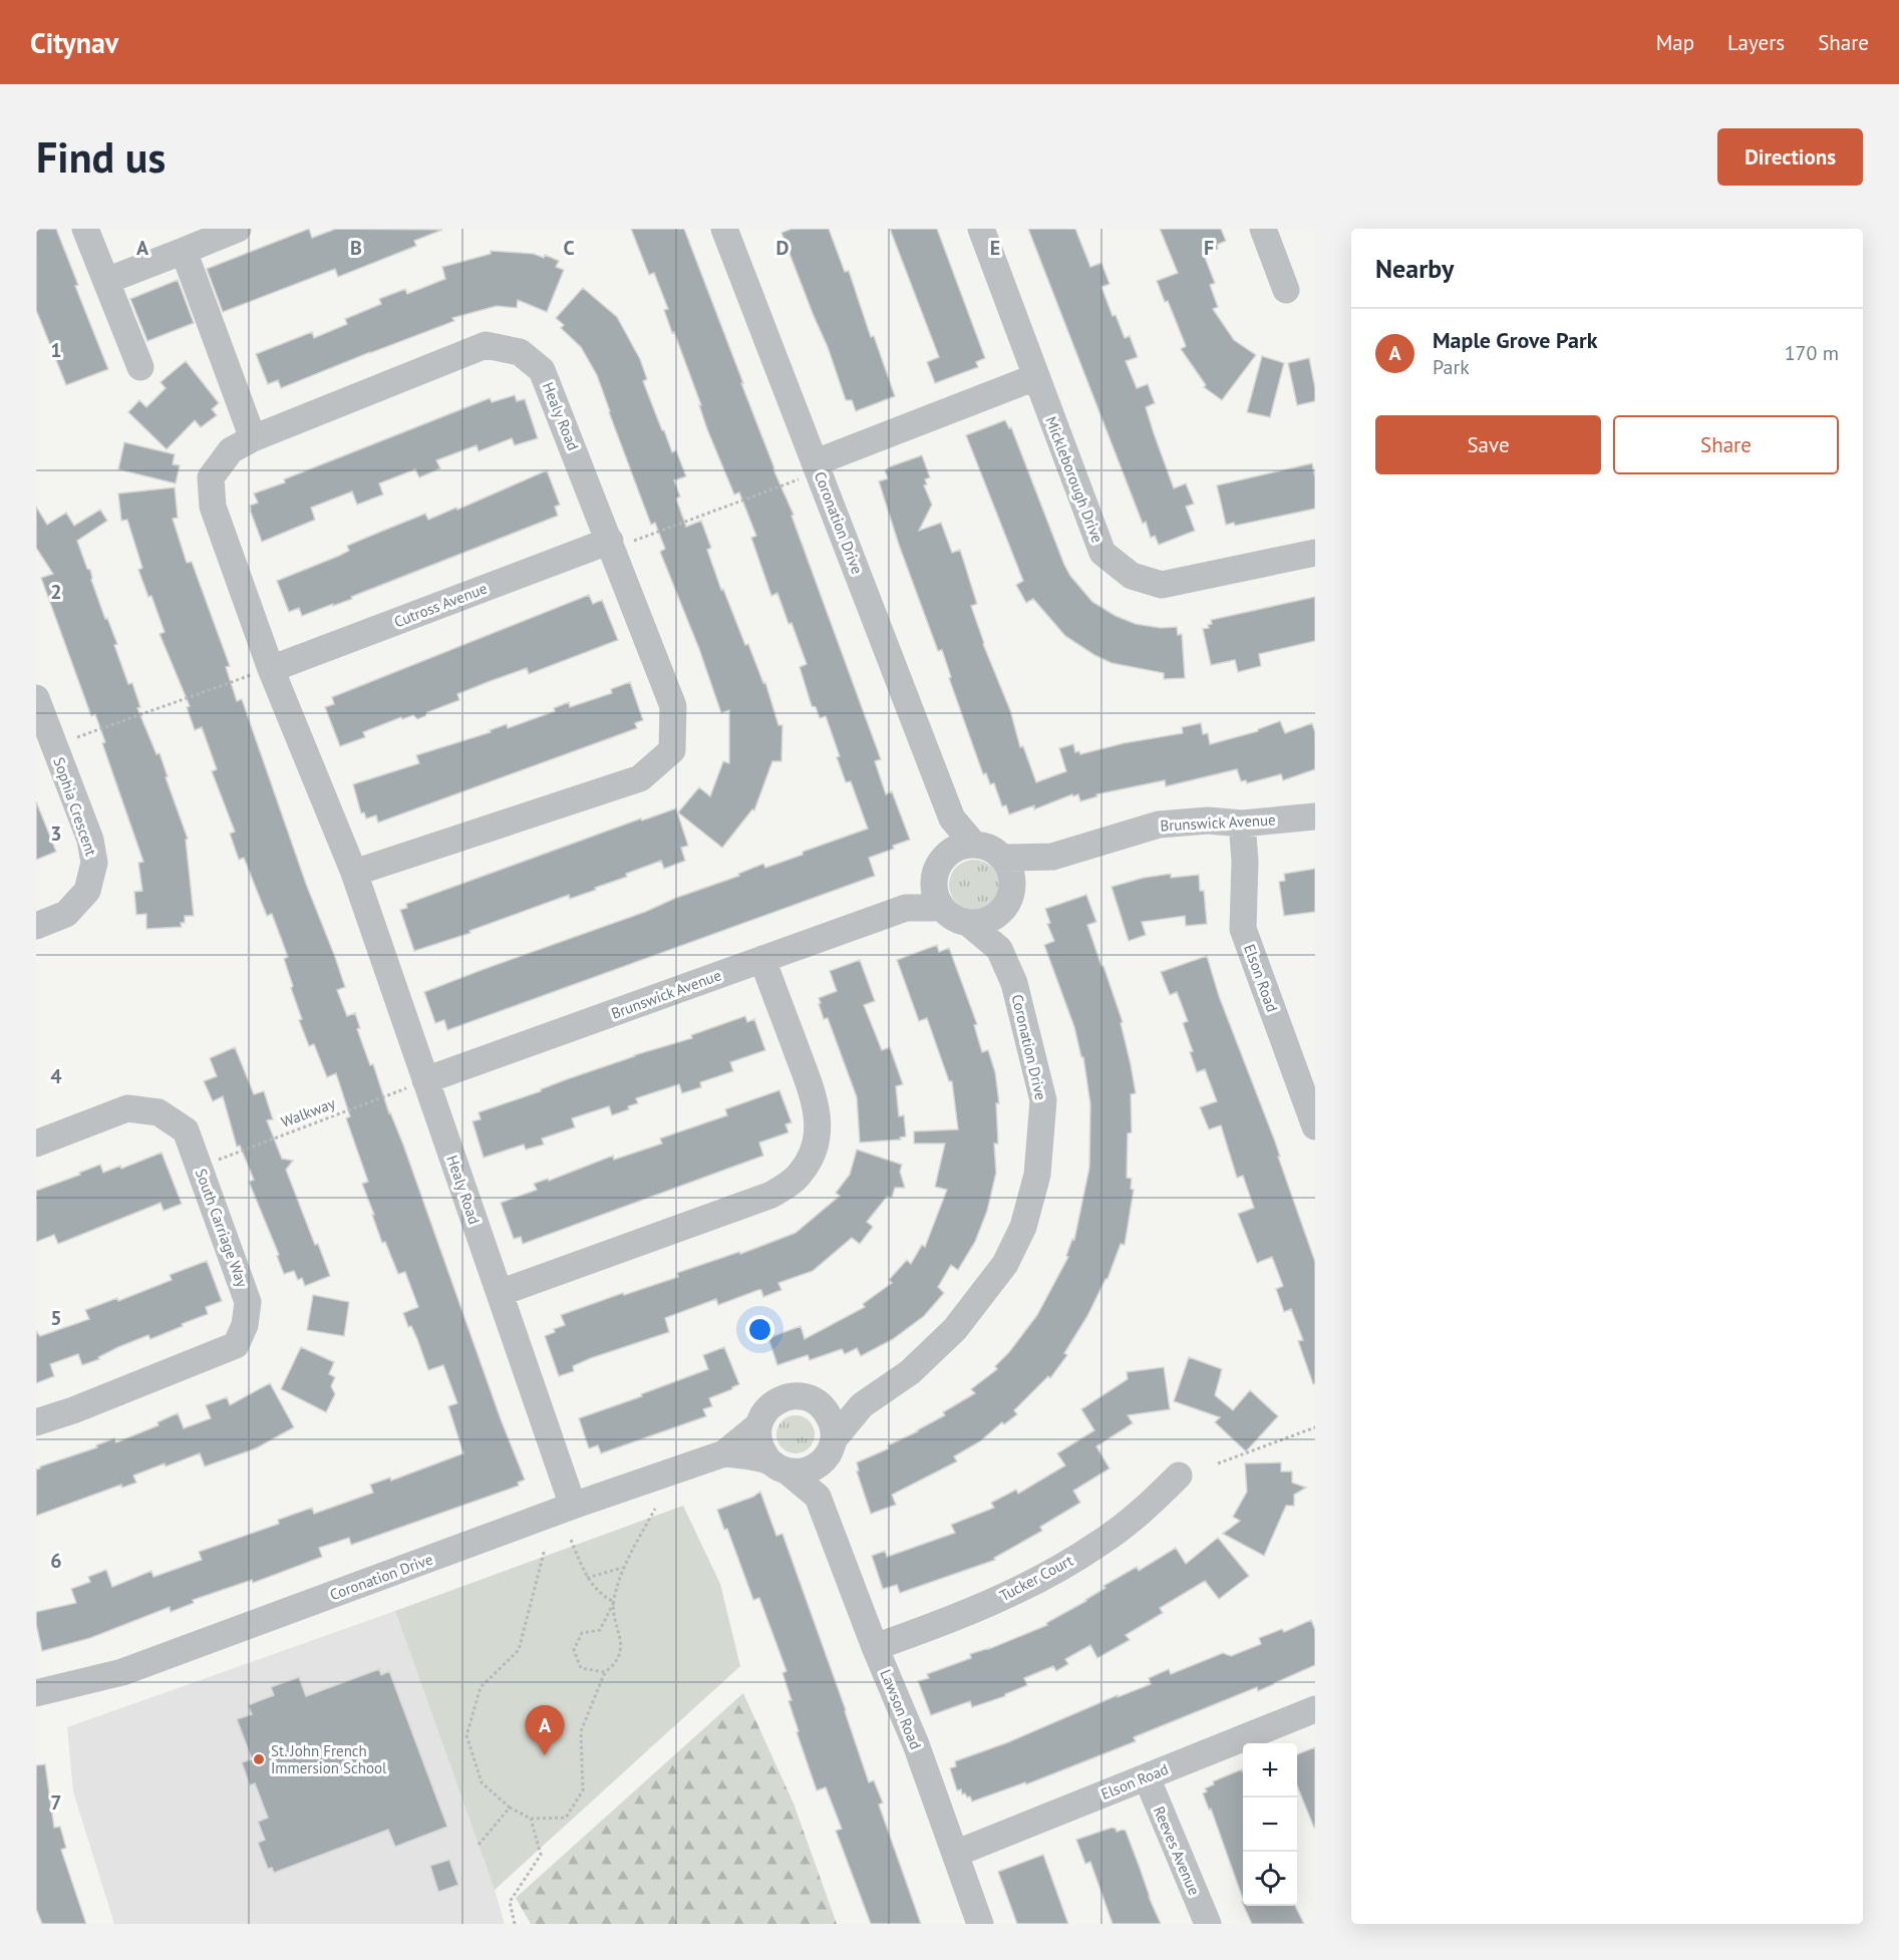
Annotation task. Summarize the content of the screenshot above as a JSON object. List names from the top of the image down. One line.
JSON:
{"streets":{"street":["Healy Road","Mickleborough Drive","Coronation Drive","Cutross Avenue","Sophia Crescent","Brunswick Avenue","Elson Road","South Carriage Way","Tucker Court","Lawson Road","Reeves Avenue"],"path":["Walkway"]},"crossings":[["Healy Road","Coronation Drive"],["Healy Road","Cutross Avenue"],["Healy Road","Brunswick Avenue"],["Healy Road","Walkway"],["Coronation Drive","Brunswick Avenue"],["Coronation Drive","Lawson Road"],["Brunswick Avenue","Elson Road"],["Brunswick Avenue","Walkway"],["Elson Road","Lawson Road"],["Elson Road","Reeves Avenue"],["Walkway","South Carriage Way"],["Tucker Court","Lawson Road"]],"places":["St. John French Immersion School"],"page":{"header":"Citynav","nav":["Map","Layers","Share"],"buttons":["Directions",["Save","Share"]],"title":"Find us","heading":"Nearby","list":[{"mark":"A","name":"Maple Grove Park","note":"Park","value":"170 m"}],"pins":"A","map_buttons":["+","−"]},"grid":{"columns":["A","B","C","D","E","F"],"rows":["1","2","3","4","5","6","7"]}}
